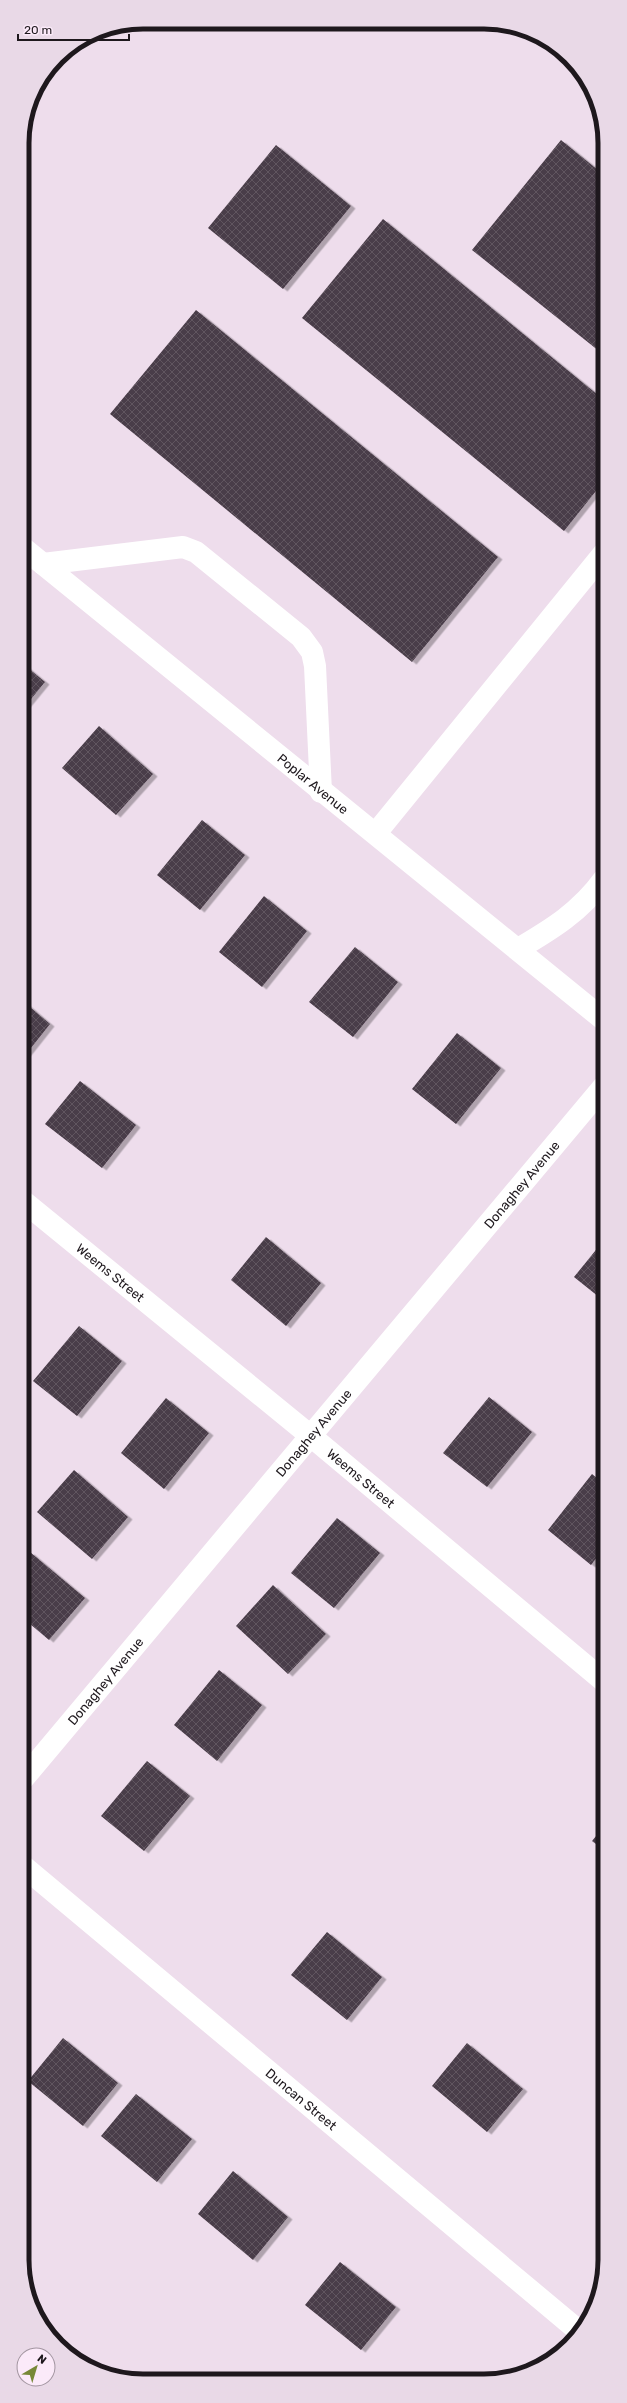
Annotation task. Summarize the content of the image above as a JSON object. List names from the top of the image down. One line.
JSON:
{"streets":{"street":["Poplar Avenue","Donaghey Avenue","Weems Street","Duncan Street"]},"crossings":[["Donaghey Avenue","Weems Street"]],"scale_bar":"20 m","north":"top right"}
